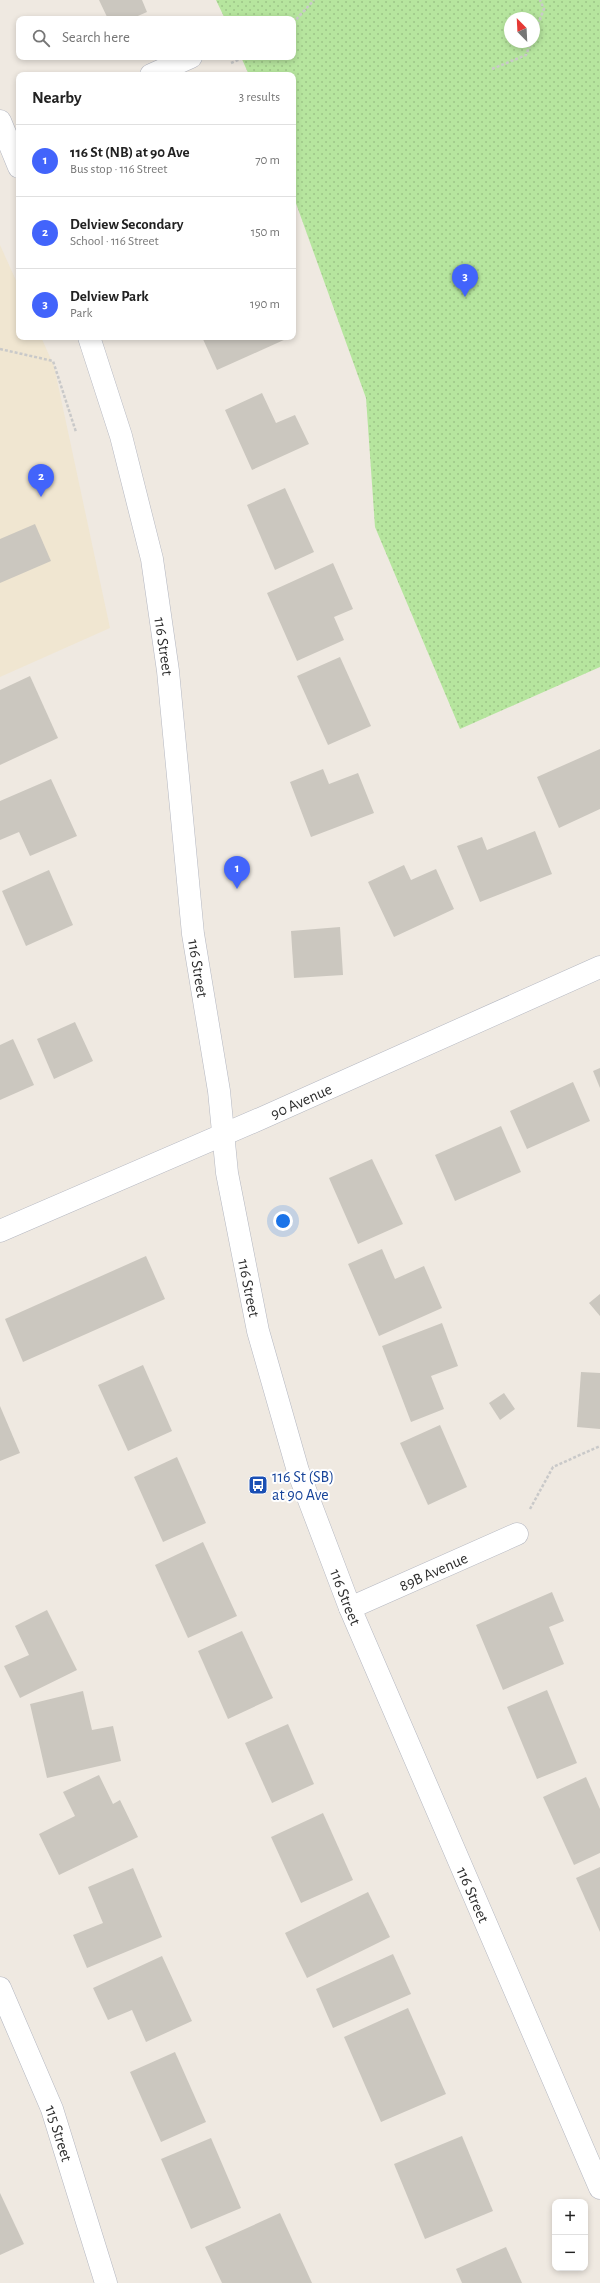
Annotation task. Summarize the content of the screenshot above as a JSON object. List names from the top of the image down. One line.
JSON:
{"streets":{"street":["116 Street","90 Avenue","89B Avenue","115 Street"]},"crossings":[["116 Street","90 Avenue"],["116 Street","89B Avenue"]],"places":{"bus stop":["116 St (SB) at 90 Ave"]},"north":"top left","page":{"search":"Search here","heading":["Nearby","3 results"],"list":[{"mark":"1","name":"116 St (NB) at 90 Ave","note":"Bus stop · 116 Street","value":"70 m"},{"mark":"2","name":"Delview Secondary","note":"School · 116 Street","value":"150 m"},{"mark":"3","name":"Delview Park","note":"Park","value":"190 m"}],"pins":["3","2","1"],"map_buttons":["+","−"]}}
